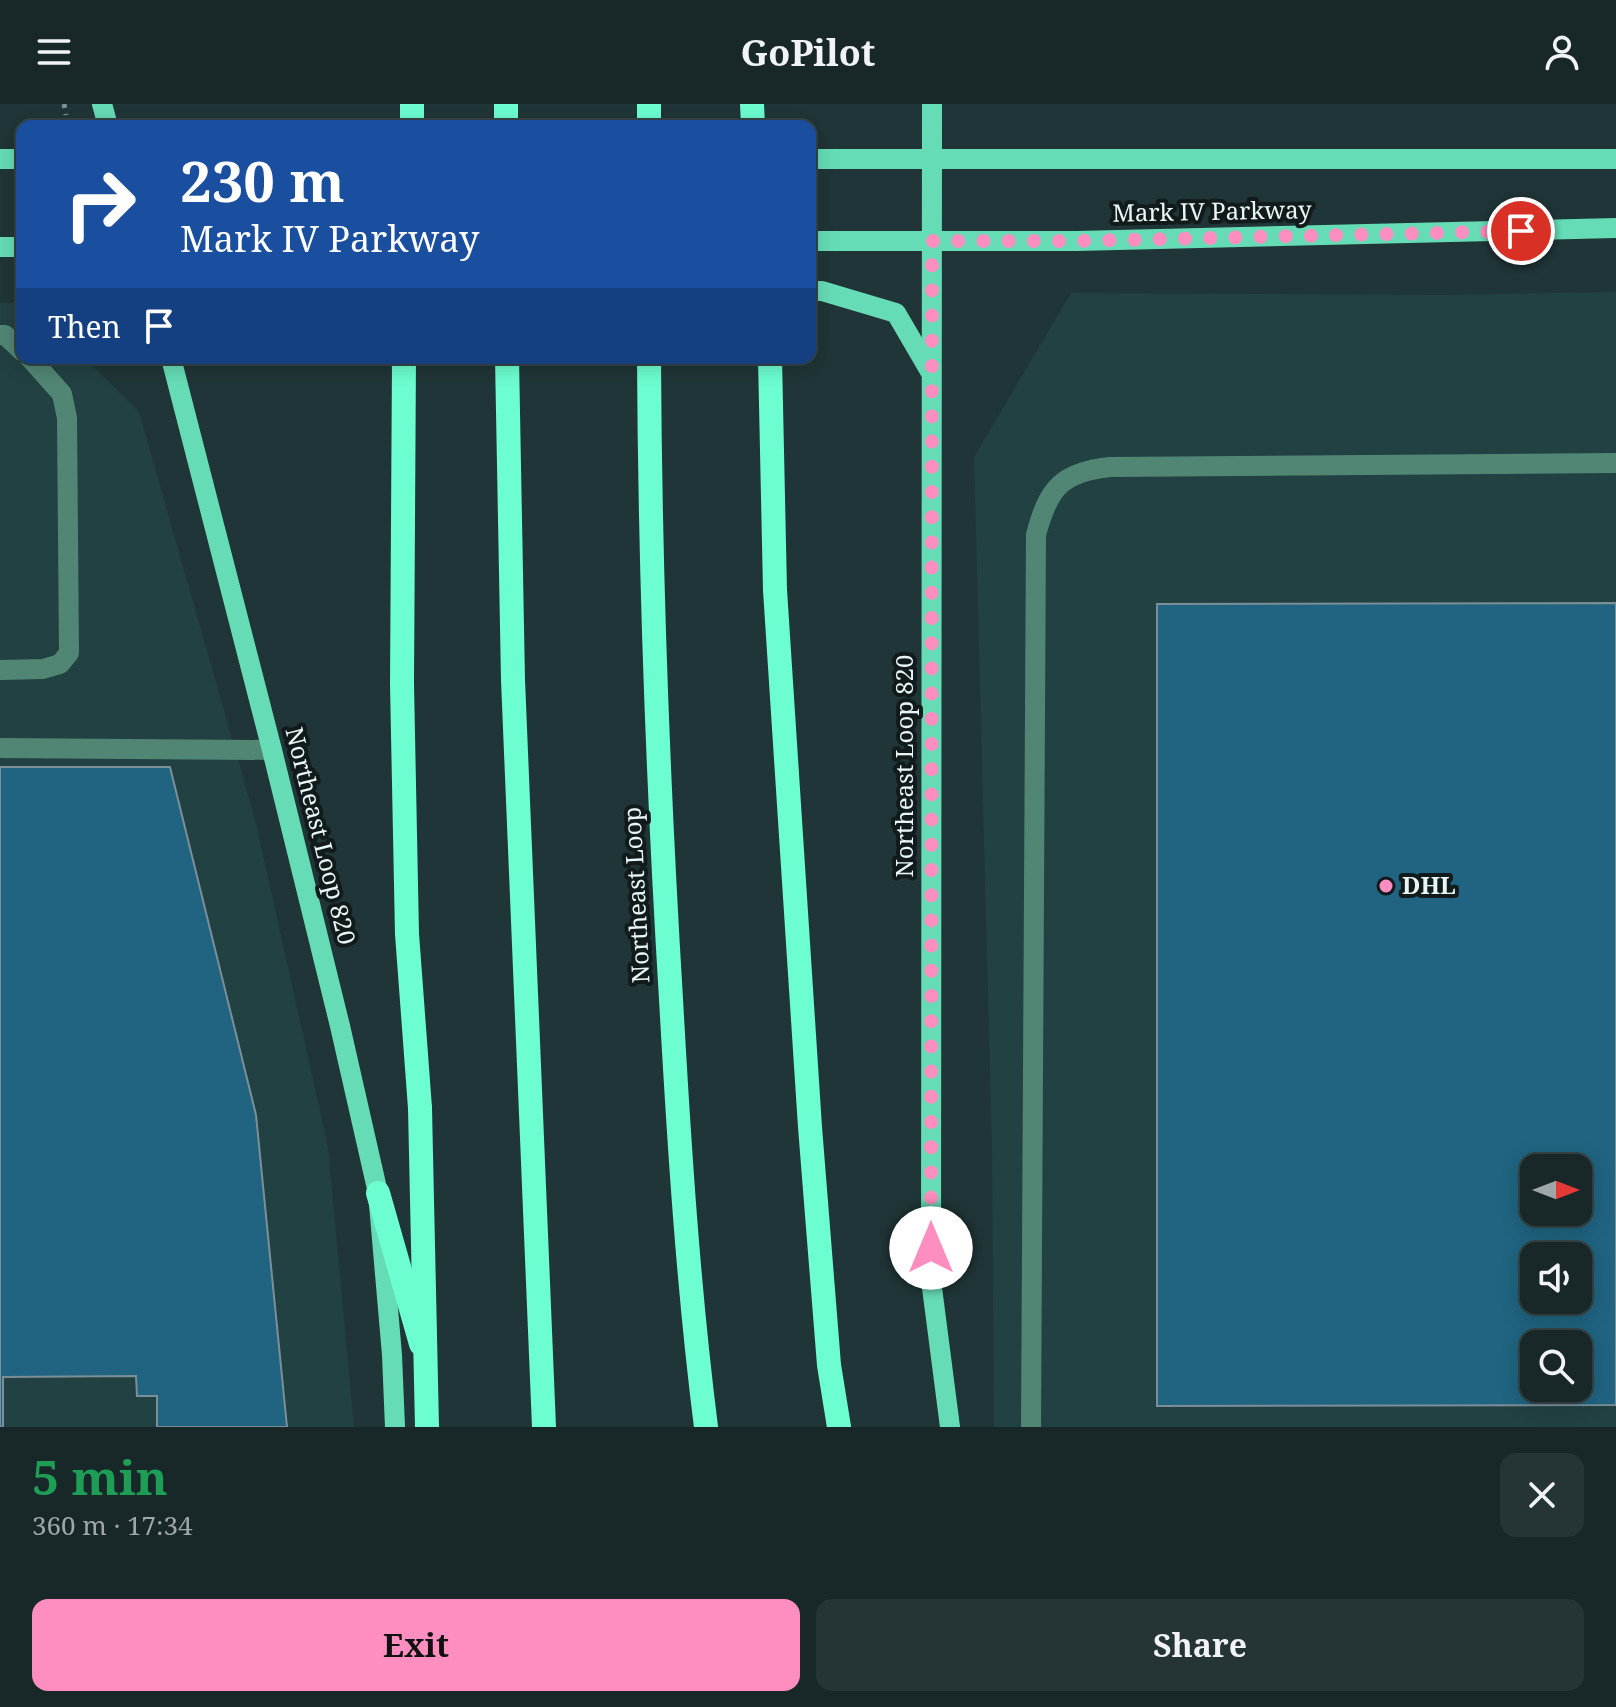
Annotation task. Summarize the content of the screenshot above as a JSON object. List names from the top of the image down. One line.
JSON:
{"streets":{"highway":["Northeast Loop"],"main road":["Mark IV Parkway","Northeast Loop 820"]},"crossings":[["Mark IV Parkway","Northeast Loop 820"]],"places":["DHL"],"north":"right","page":{"header":"GoPilot","turn":["230 m","Mark IV Parkway"],"then":"Then","heading":["5 min","360 m · 17:34"],"buttons":["Exit","Share"]}}
